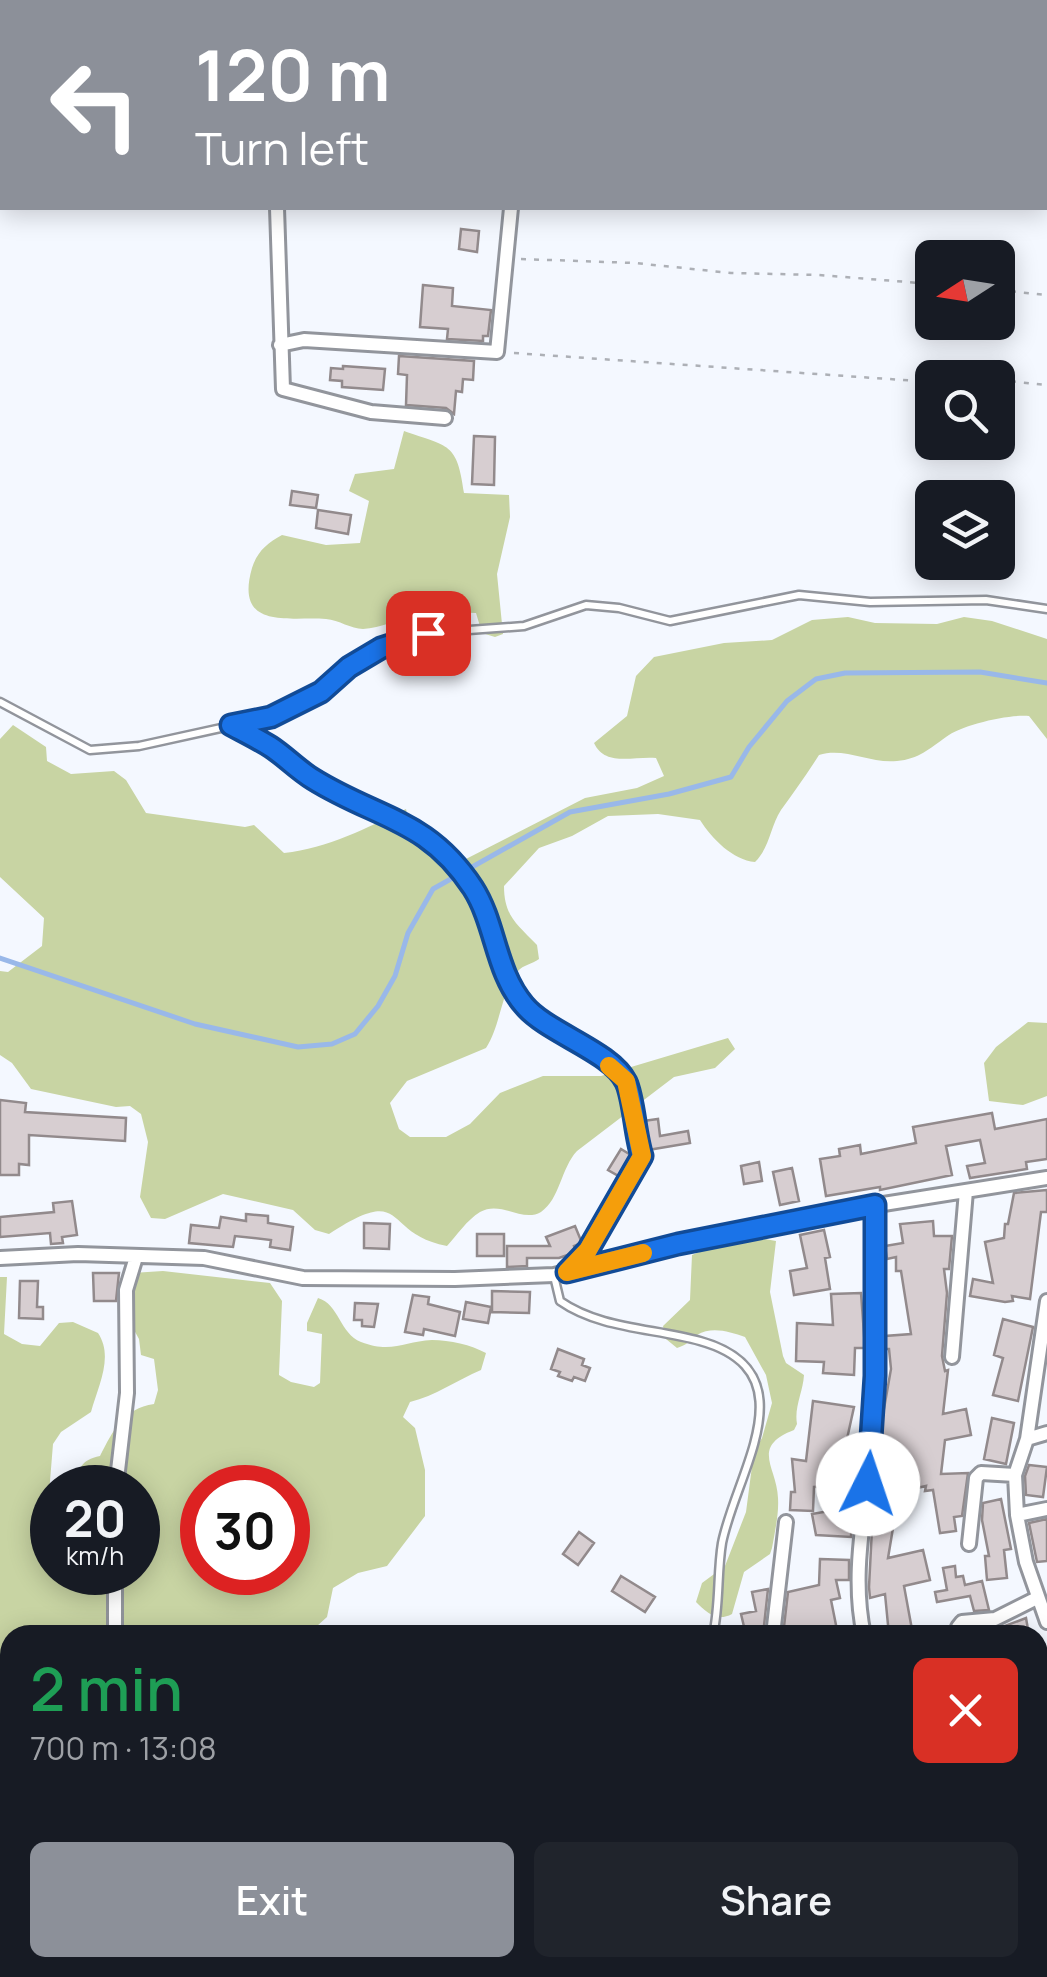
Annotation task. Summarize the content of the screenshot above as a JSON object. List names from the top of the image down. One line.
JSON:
{"north":"left","page":{"turn":["120 m","Turn left"],"speed":"20 km/h","limit":"30","heading":["2 min","700 m · 13:08"],"buttons":["Exit","Share"]}}
